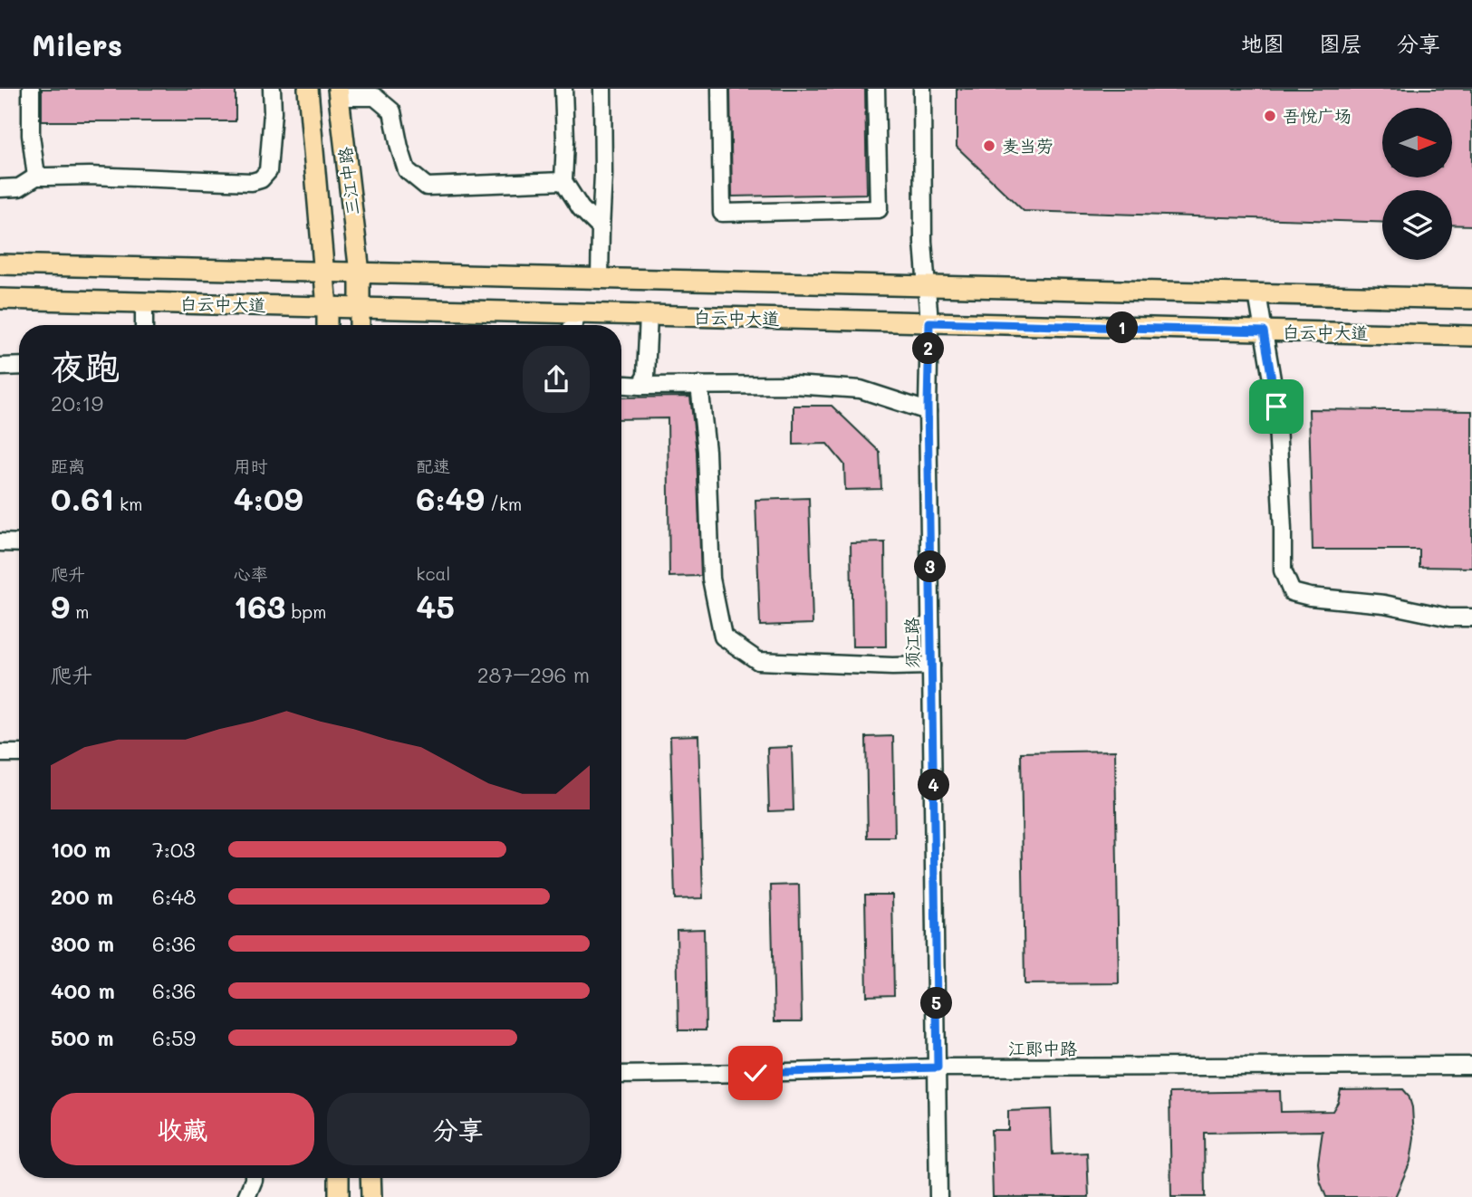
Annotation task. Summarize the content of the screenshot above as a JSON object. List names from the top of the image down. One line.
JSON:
{"streets":{"main road":["三江中路","白云中大道"],"street":["须江路","江郎中路"]},"crossings":[["三江中路","白云中大道"],["白云中大道","须江路"],["须江路","江郎中路"]],"places":["吾悦广场","麦当劳"],"north":"right","page":{"header":"Milers","nav":["地图","图层","分享"],"pins":["1","2","3","4","5"],"heading":["夜跑","20:19"],"stats":[["距离","0.61 km"],["用时","4:09"],["配速","6:49 /km"],["爬升","9 m"],["心率","163 bpm"],["kcal","45"]],"chart":["爬升","287–296 m"],"list":[{"name":"100 m","note":"7:03"},{"name":"200 m","note":"6:48"},{"name":"300 m","note":"6:36"},{"name":"400 m","note":"6:36"},{"name":"500 m","note":"6:59"}],"buttons":["收藏","分享"]}}
